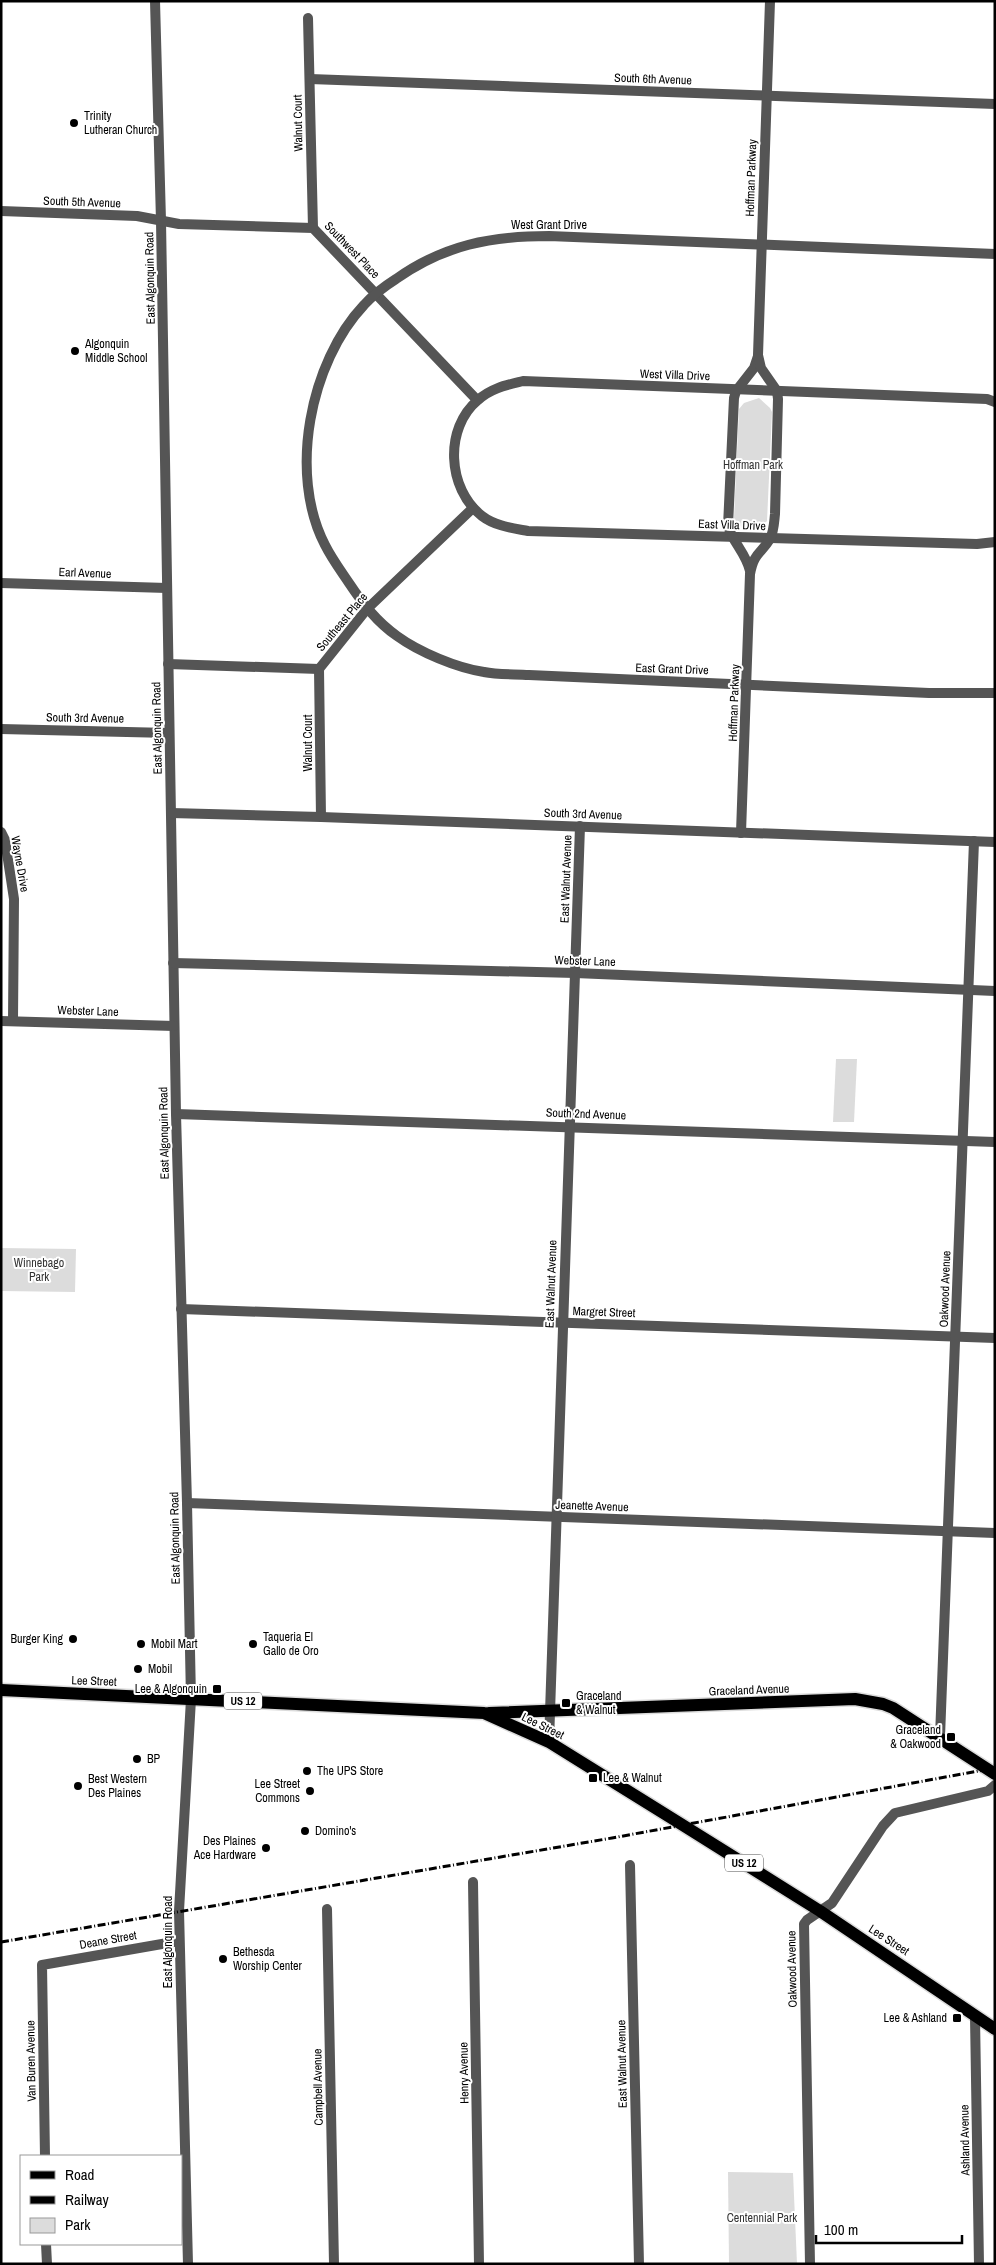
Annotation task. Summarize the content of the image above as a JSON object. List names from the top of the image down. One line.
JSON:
{"streets":{"main road":["Lee Street","Graceland Avenue","US 12"],"street":["South 6th Avenue","Walnut Court","Hoffman Parkway","South 5th Avenue","West Grant Drive","Southwest Place","East Algonquin Road","West Villa Drive","East Villa Drive","Earl Avenue","Southeast Place","East Grant Drive","South 3rd Avenue","Wayne Drive","East Walnut Avenue","Webster Lane","South 2nd Avenue","Oakwood Avenue","Margret Street","Jeanette Avenue","Deane Street","Van Buren Avenue","Henry Avenue","Campbell Avenue","Ashland Avenue"]},"crossings":[["South 6th Avenue","Walnut Court"],["South 6th Avenue","Hoffman Parkway"],["Walnut Court","Southwest Place"],["Walnut Court","Southeast Place"],["Walnut Court","South 3rd Avenue"],["Hoffman Parkway","West Grant Drive"],["Hoffman Parkway","West Villa Drive"],["Hoffman Parkway","East Villa Drive"],["Hoffman Parkway","East Grant Drive"],["Hoffman Parkway","South 3rd Avenue"],["South 5th Avenue","Southwest Place"],["South 5th Avenue","East Algonquin Road"],["West Grant Drive","Southwest Place"],["West Grant Drive","Southeast Place"],["West Grant Drive","East Grant Drive"],["Southwest Place","East Algonquin Road"],["Southwest Place","West Villa Drive"],["East Algonquin Road","Earl Avenue"],["East Algonquin Road","Southeast Place"],["East Algonquin Road","South 3rd Avenue"],["East Algonquin Road","Webster Lane"],["East Algonquin Road","South 2nd Avenue"],["East Algonquin Road","Margret Street"],["East Algonquin Road","Jeanette Avenue"],["East Algonquin Road","Lee Street"],["East Algonquin Road","Deane Street"],["West Villa Drive","East Villa Drive"],["West Villa Drive","Southeast Place"],["East Villa Drive","Southeast Place"],["Southeast Place","East Grant Drive"],["South 3rd Avenue","East Walnut Avenue"],["South 3rd Avenue","Oakwood Avenue"],["Wayne Drive","Webster Lane"],["East Walnut Avenue","Webster Lane"],["East Walnut Avenue","South 2nd Avenue"],["East Walnut Avenue","Margret Street"],["East Walnut Avenue","Jeanette Avenue"],["East Walnut Avenue","Lee Street"],["East Walnut Avenue","Graceland Avenue"],["Webster Lane","Oakwood Avenue"],["South 2nd Avenue","Oakwood Avenue"],["Oakwood Avenue","Margret Street"],["Oakwood Avenue","Jeanette Avenue"],["Oakwood Avenue","Lee Street"],["Oakwood Avenue","Graceland Avenue"],["Lee Street","Graceland Avenue"],["Lee Street","Ashland Avenue"],["Deane Street","Van Buren Avenue"]],"parks":["Hoffman Park","Winnebago Park","Centennial Park"],"places":{"other":["Trinity Lutheran Church","Algonquin Middle School","Burger King","Mobil Mart","Taqueria El Gallo de Oro","Mobil","BP","The UPS Store","Best Western Des Plaines","Lee Street Commons","Domino's","Des Plaines Ace Hardware","Bethesda Worship Center"],"transit":["Lee & Algonquin","Graceland & Walnut","Graceland & Oakwood","Lee & Walnut","Lee & Ashland"]},"legend":["Road","Railway","Park"],"scale_bar":"100 m"}
